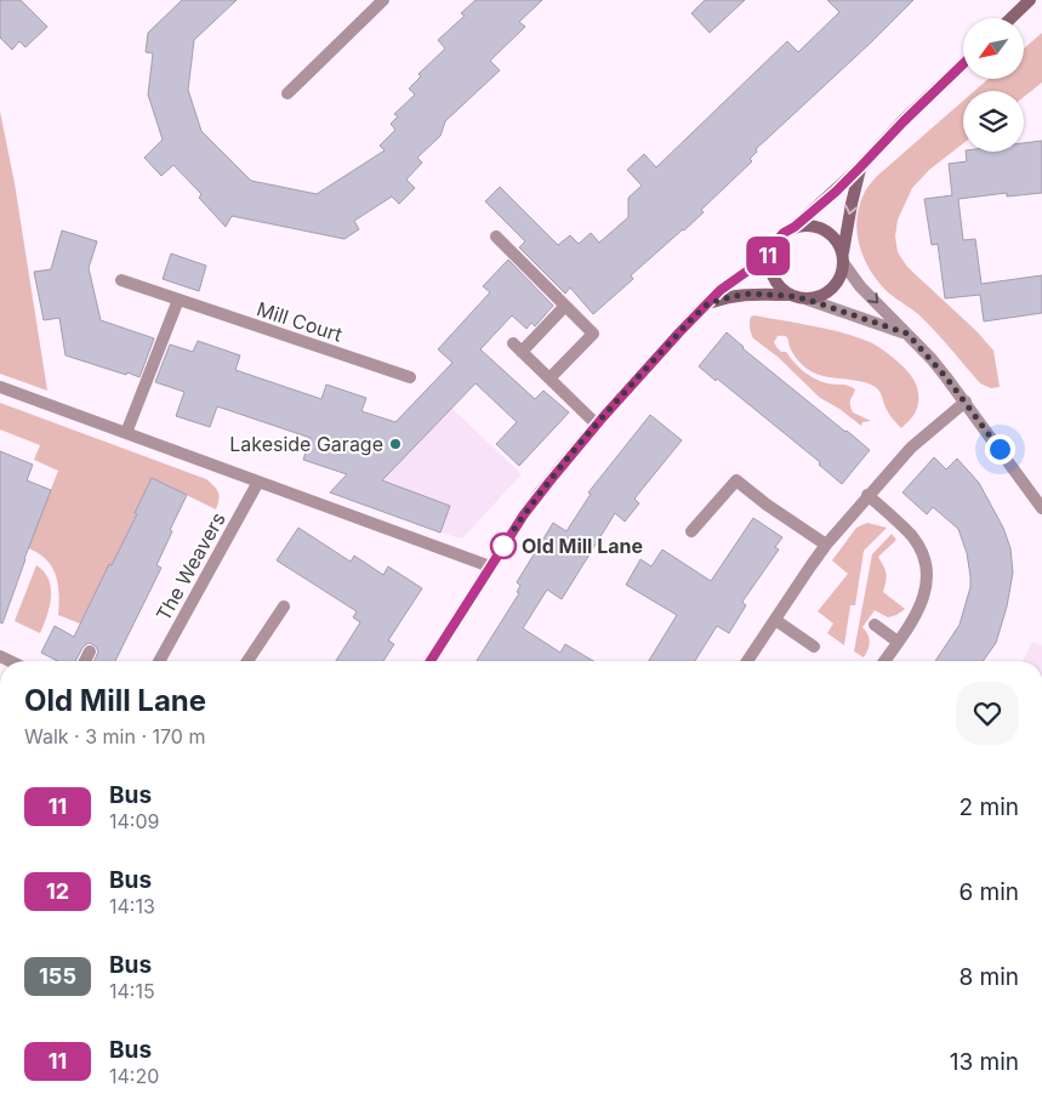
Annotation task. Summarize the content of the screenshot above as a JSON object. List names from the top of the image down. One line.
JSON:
{"streets":{"street":["Mill Court","The Weavers"]},"places":["Lakeside Garage","Old Mill Lane"],"lines":["bus line 11"],"north":"bottom left","page":{"on_map":"11","heading":["Old Mill Lane","Walk · 3 min · 170 m"],"list":[{"mark":"11","name":"Bus","note":"14:09","value":"2 min"},{"mark":"12","name":"Bus","note":"14:13","value":"6 min"},{"mark":"155","name":"Bus","note":"14:15","value":"8 min"},{"mark":"11","name":"Bus","note":"14:20","value":"13 min"}]}}
